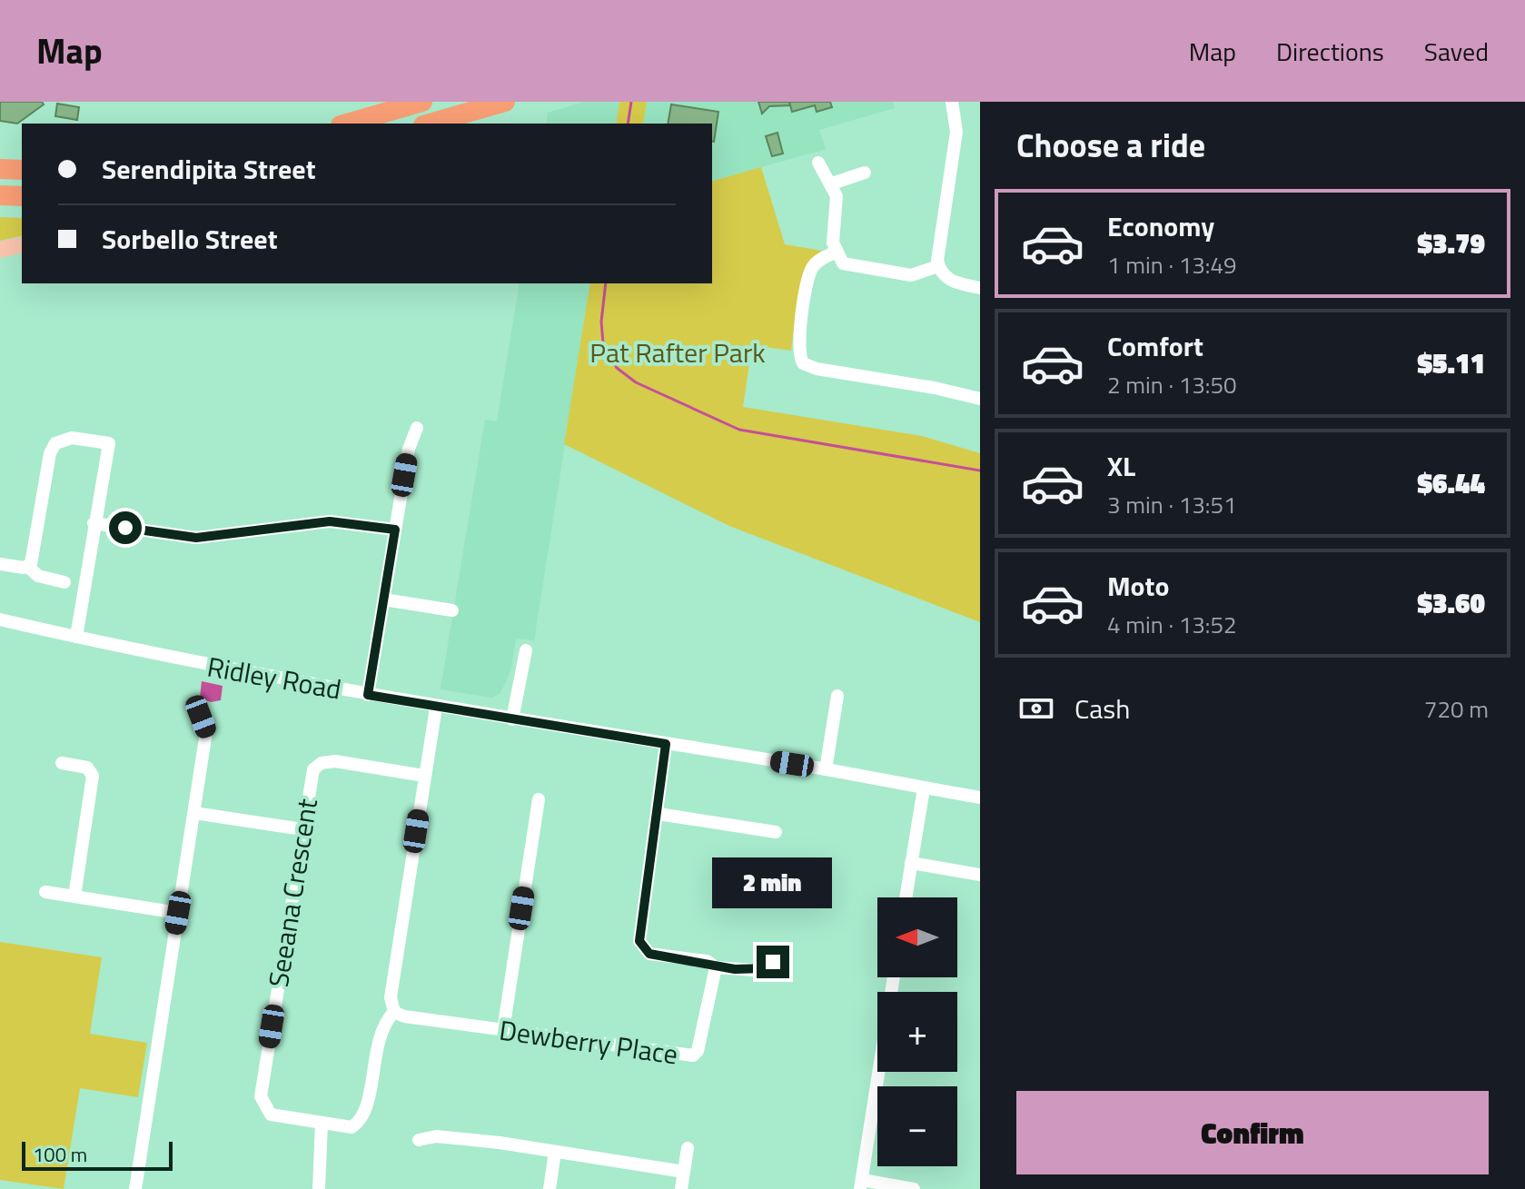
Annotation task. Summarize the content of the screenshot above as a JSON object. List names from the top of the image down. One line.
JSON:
{"streets":{"street":["Ridley Road","Seeana Crescent","Dewberry Place"]},"crossings":[["Seeana Crescent","Dewberry Place"]],"parks":["Pat Rafter Park"],"scale_bar":"100 m","north":"left","page":{"header":"Map","nav":["Map","Directions","Saved"],"heading":"Choose a ride","banner":["Serendipita Street","Sorbello Street"],"list":[{"name":"Economy","note":"1 min · 13:49","value":"$3.79"},{"name":"Comfort","note":"2 min · 13:50","value":"$5.11"},{"name":"XL","note":"3 min · 13:51","value":"$6.44"},{"name":"Moto","note":"4 min · 13:52","value":"$3.60"}],"pay":["Cash","720 m"],"bubble":"2 min","map_buttons":["+","−"],"buttons":"Confirm","scale":"100 m"}}
